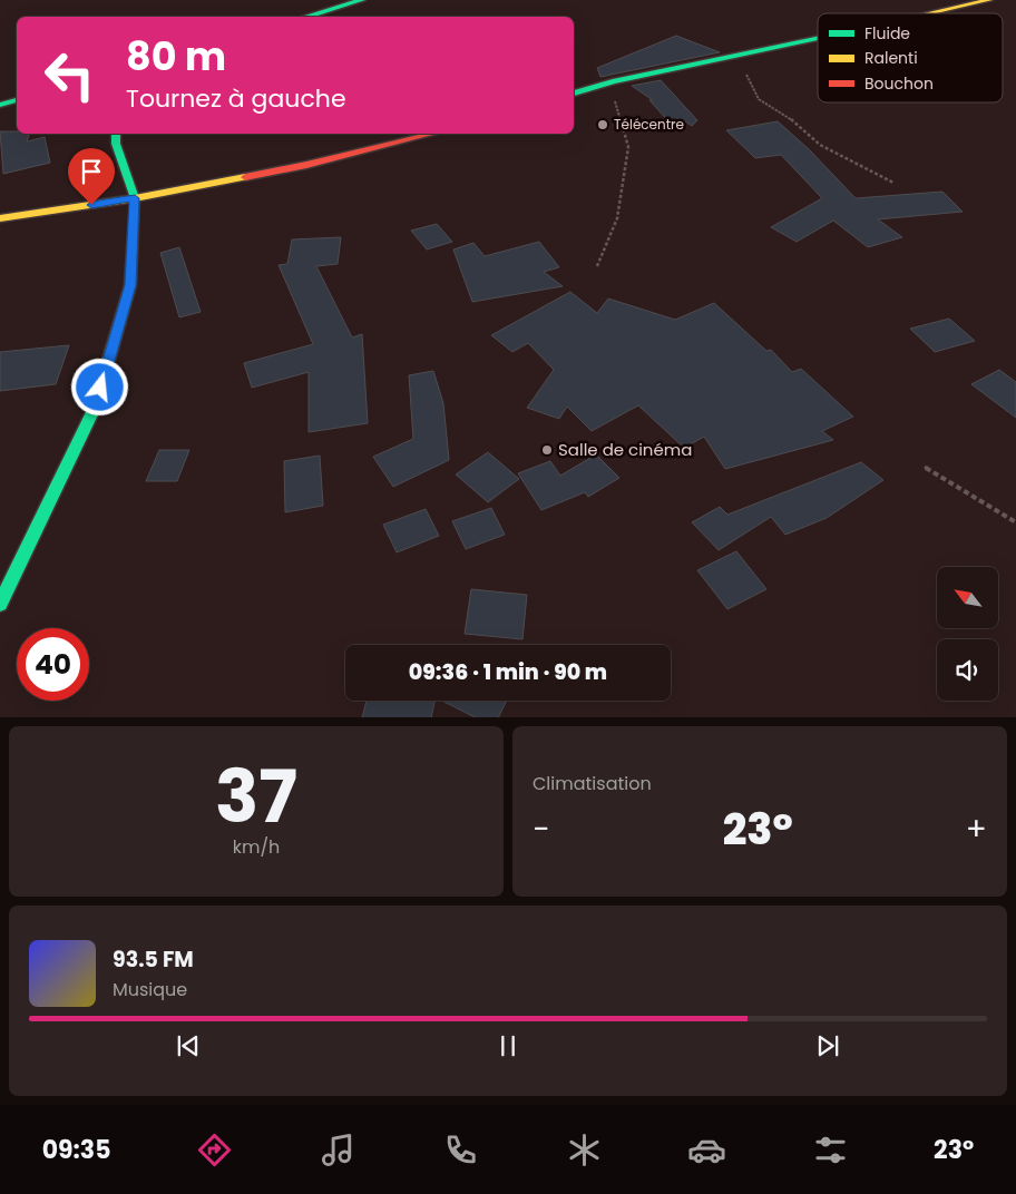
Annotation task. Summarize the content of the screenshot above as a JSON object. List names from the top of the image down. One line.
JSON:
{"places":["Télécentre","Salle de cinéma"],"legend":["Fluide","Ralenti","Bouchon"],"north":"top left","page":{"turn":["80 m","Tournez à gauche"],"limit":"40","trip":"09:36 · 1 min · 90 m","tile":[["37","km/h"],"Climatisation"],"heat":["−","23°","+"],"song":["93.5 FM","Musique"],"tabs":["09:35","23°"]}}
